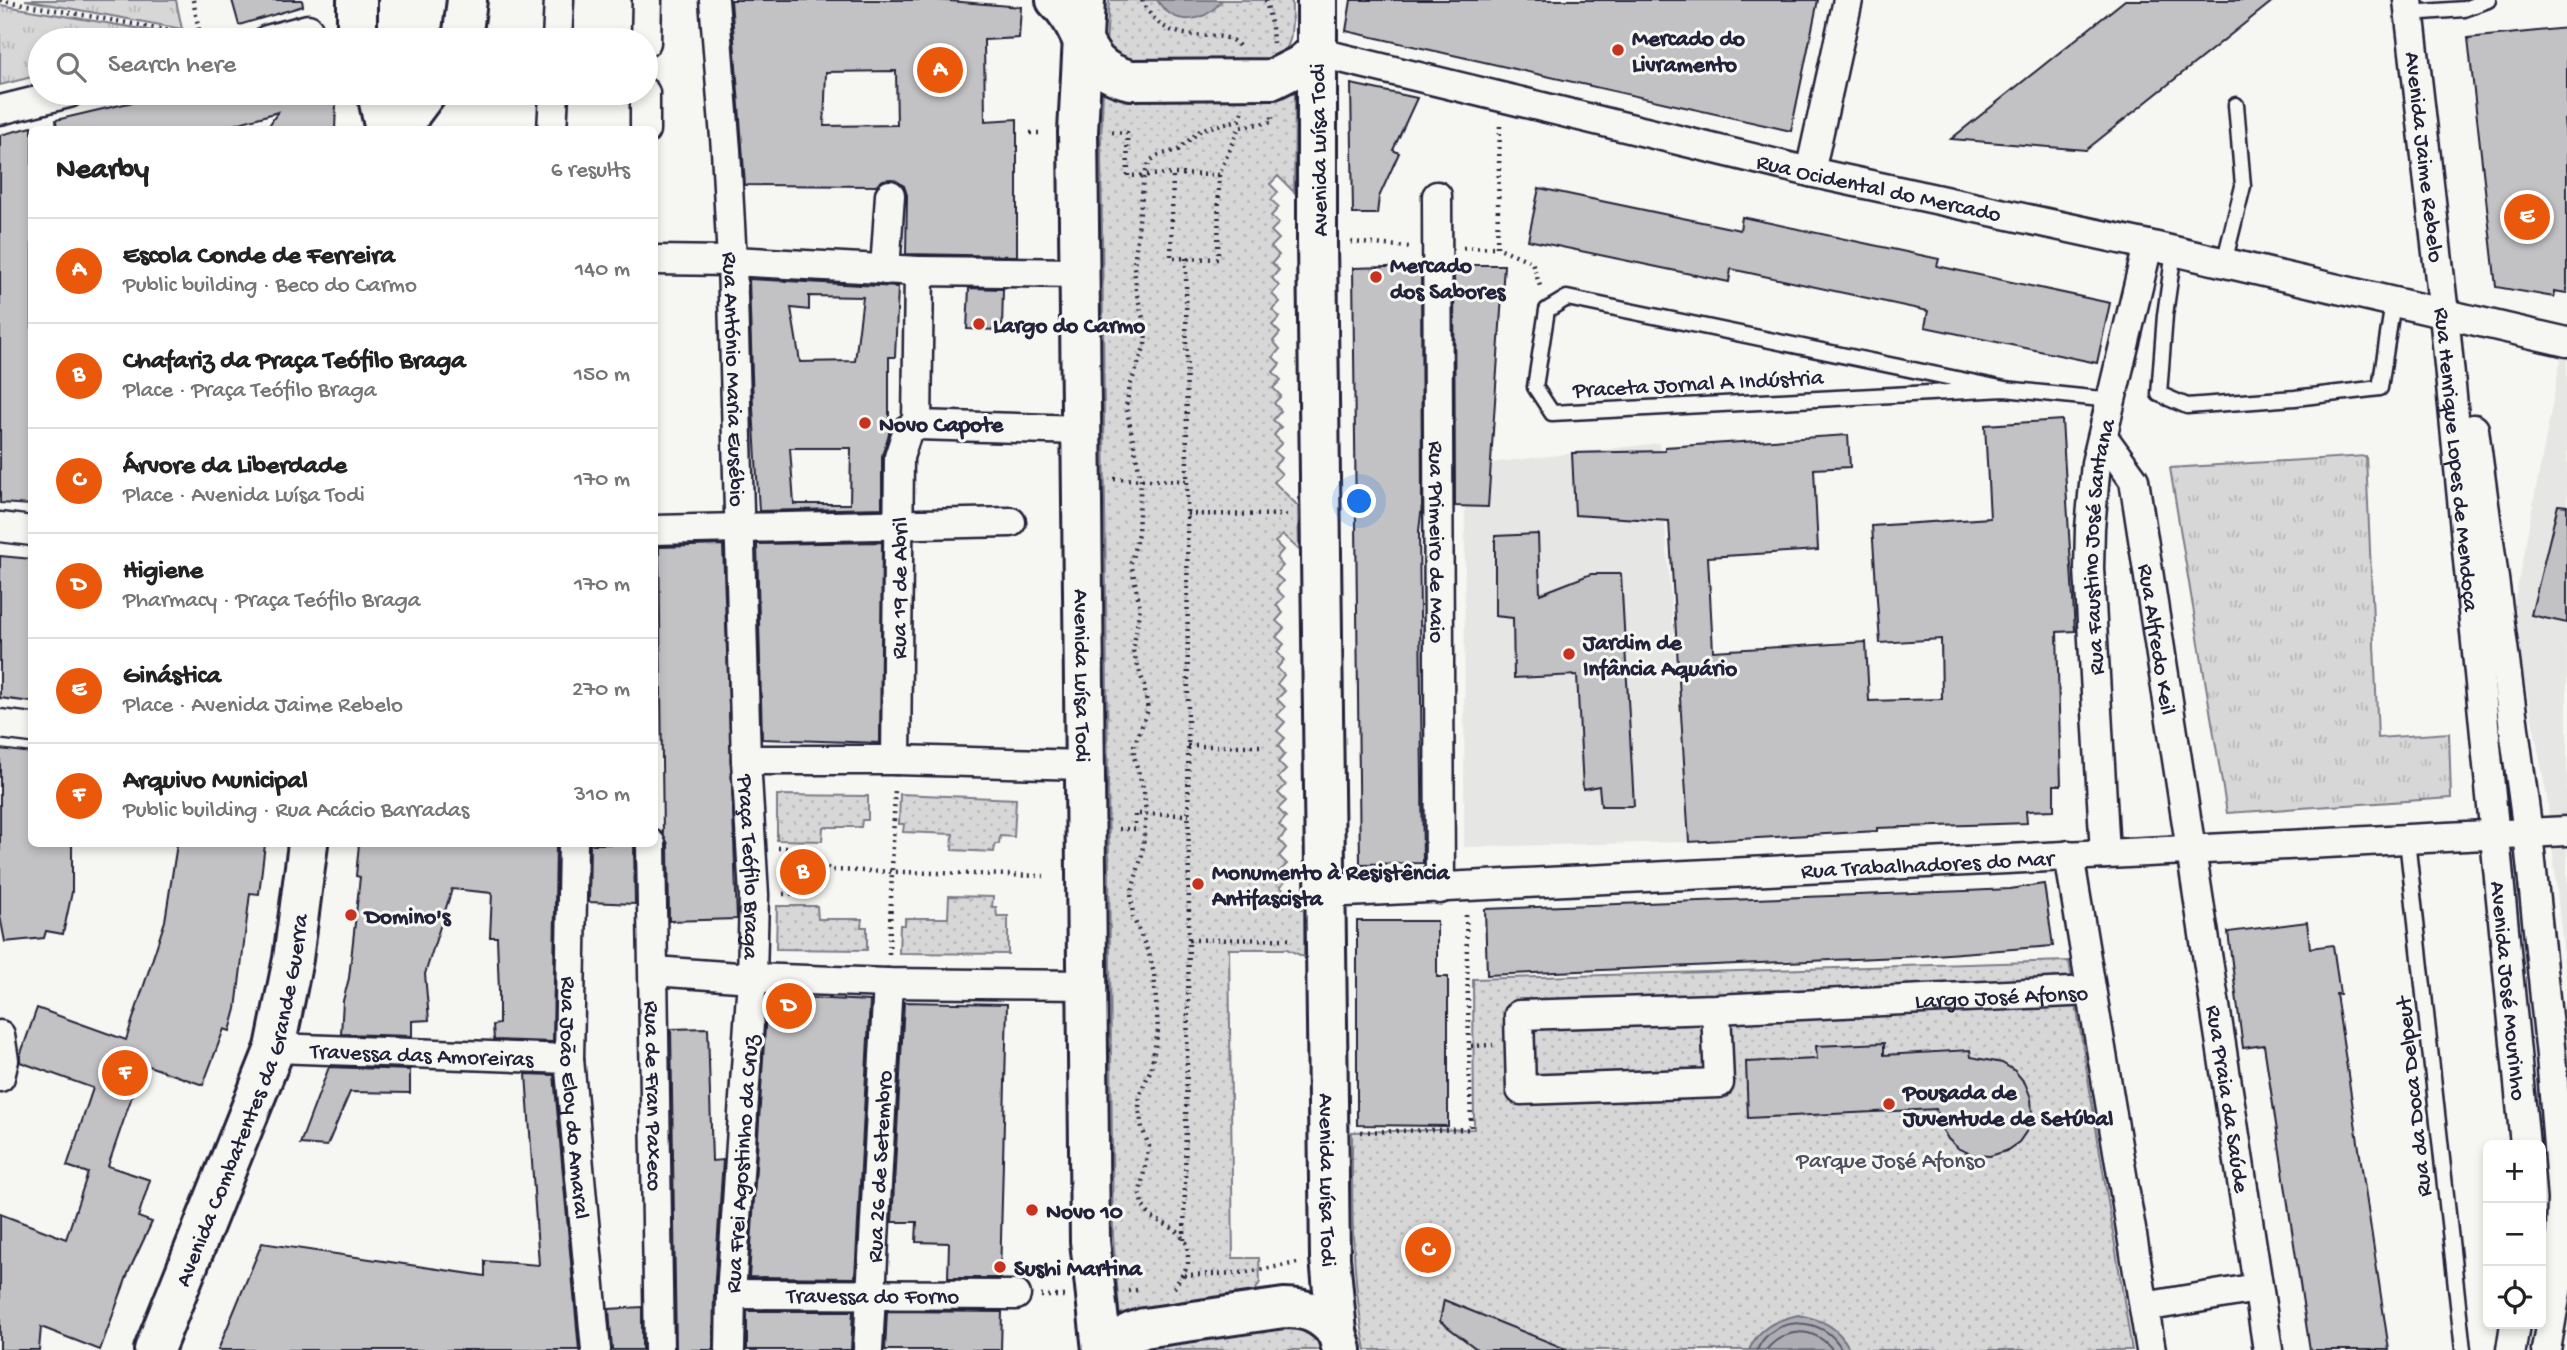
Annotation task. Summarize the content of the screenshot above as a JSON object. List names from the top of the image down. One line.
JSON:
{"streets":{"main road":["Avenida Luísa Todi","Avenida Combatentes da Grande Guerra"],"street":["Avenida Jaime Rebelo","Rua Ocidental do Mercado","Rua António Maria Eusébio","Rua Henrique Lopes de Mendoça","Rua Primeiro de Maio","Rua Faustino José Santana","Rua 19 de Abril","Rua Alfredo Keil","Rua Trabalhadores do Mar","Praça Teófilo Braga","Avenida José Mourinho","Largo José Afonso","Travessa das Amoreiras","Rua João Eloy do Amaral","Rua de Fran Paxeco","Rua Praia da Saúde","Rua Frei Agostinho da Cruz","Rua 26 de Setembro","Travessa do Forno"],"lane":["Praceta Jornal A Indústria","Rua da Doca Delpeut"]},"crossings":[["Avenida Luísa Todi","Rua Ocidental do Mercado"],["Avenida Luísa Todi","Rua Trabalhadores do Mar"],["Avenida Luísa Todi","Praça Teófilo Braga"],["Avenida Jaime Rebelo","Rua Ocidental do Mercado"],["Avenida Jaime Rebelo","Rua Henrique Lopes de Mendoça"],["Rua Ocidental do Mercado","Rua Henrique Lopes de Mendoça"],["Rua Ocidental do Mercado","Rua Faustino José Santana"],["Rua António Maria Eusébio","Praça Teófilo Braga"],["Praceta Jornal A Indústria","Rua Faustino José Santana"],["Rua Henrique Lopes de Mendoça","Rua Trabalhadores do Mar"],["Rua Henrique Lopes de Mendoça","Avenida José Mourinho"],["Rua Primeiro de Maio","Rua Trabalhadores do Mar"],["Rua Faustino José Santana","Rua Alfredo Keil"],["Rua Faustino José Santana","Rua Trabalhadores do Mar"],["Rua 19 de Abril","Praça Teófilo Braga"],["Rua Alfredo Keil","Rua Trabalhadores do Mar"],["Rua Alfredo Keil","Rua Praia da Saúde"],["Rua Trabalhadores do Mar","Avenida José Mourinho"],["Rua Trabalhadores do Mar","Rua da Doca Delpeut"],["Rua Trabalhadores do Mar","Rua Praia da Saúde"],["Praça Teófilo Braga","Rua Frei Agostinho da Cruz"],["Praça Teófilo Braga","Rua 26 de Setembro"],["Travessa das Amoreiras","Rua João Eloy do Amaral"],["Travessa das Amoreiras","Avenida Combatentes da Grande Guerra"],["Rua Frei Agostinho da Cruz","Travessa do Forno"],["Rua 26 de Setembro","Travessa do Forno"]],"parks":["Parque José Afonso"],"places":["Mercado do Livramento","Mercado dos Sabores","Largo do Carmo","Novo Capote","Jardim de Infância Aquário","Monumento à Resistência Antifascista","Domino's","Pousada de Juventude de Setúbal","Novo 10","Sushi Martina"],"page":{"search":"Search here","pins":["A","E","B","D","F","C"],"heading":["Nearby","6 results"],"list":[{"mark":"A","name":"Escola Conde de Ferreira","note":"Public building · Beco do Carmo","value":"140 m"},{"mark":"B","name":"Chafariz da Praça Teófilo Braga","note":"Place · Praça Teófilo Braga","value":"150 m"},{"mark":"C","name":"Árvore da Liberdade","note":"Place · Avenida Luísa Todi","value":"170 m"},{"mark":"D","name":"Higiene","note":"Pharmacy · Praça Teófilo Braga","value":"170 m"},{"mark":"E","name":"Ginástica","note":"Place · Avenida Jaime Rebelo","value":"270 m"},{"mark":"F","name":"Arquivo Municipal","note":"Public building · Rua Acácio Barradas","value":"310 m"}],"map_buttons":["+","−"]}}
